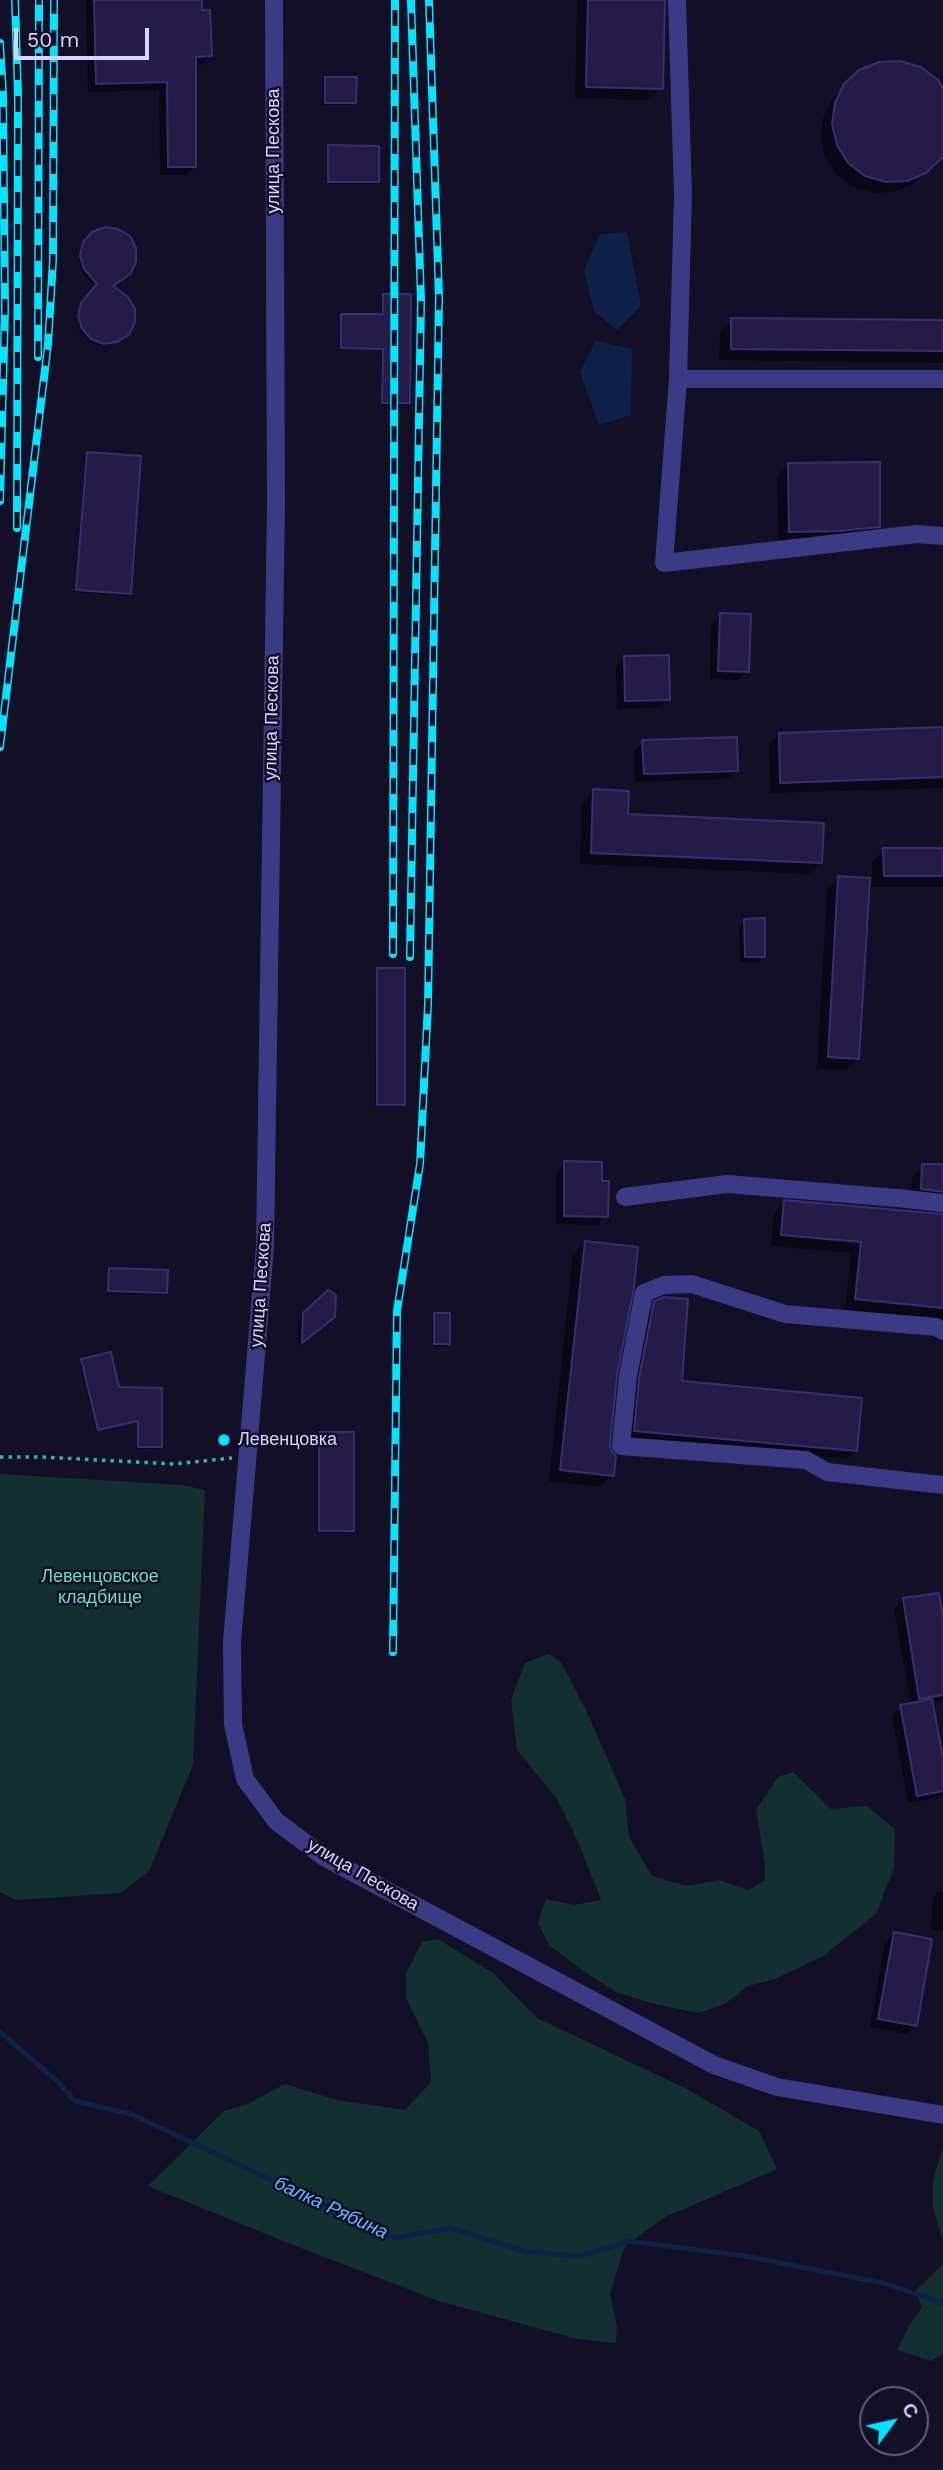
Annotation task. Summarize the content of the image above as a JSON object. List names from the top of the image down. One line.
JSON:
{"streets":{"street":["улица Пескова"]},"water":["балка Рябина"],"parks":["Левенцовское кладбище"],"places":["Левенцовка"],"scale_bar":"50 m","north":"top right"}
